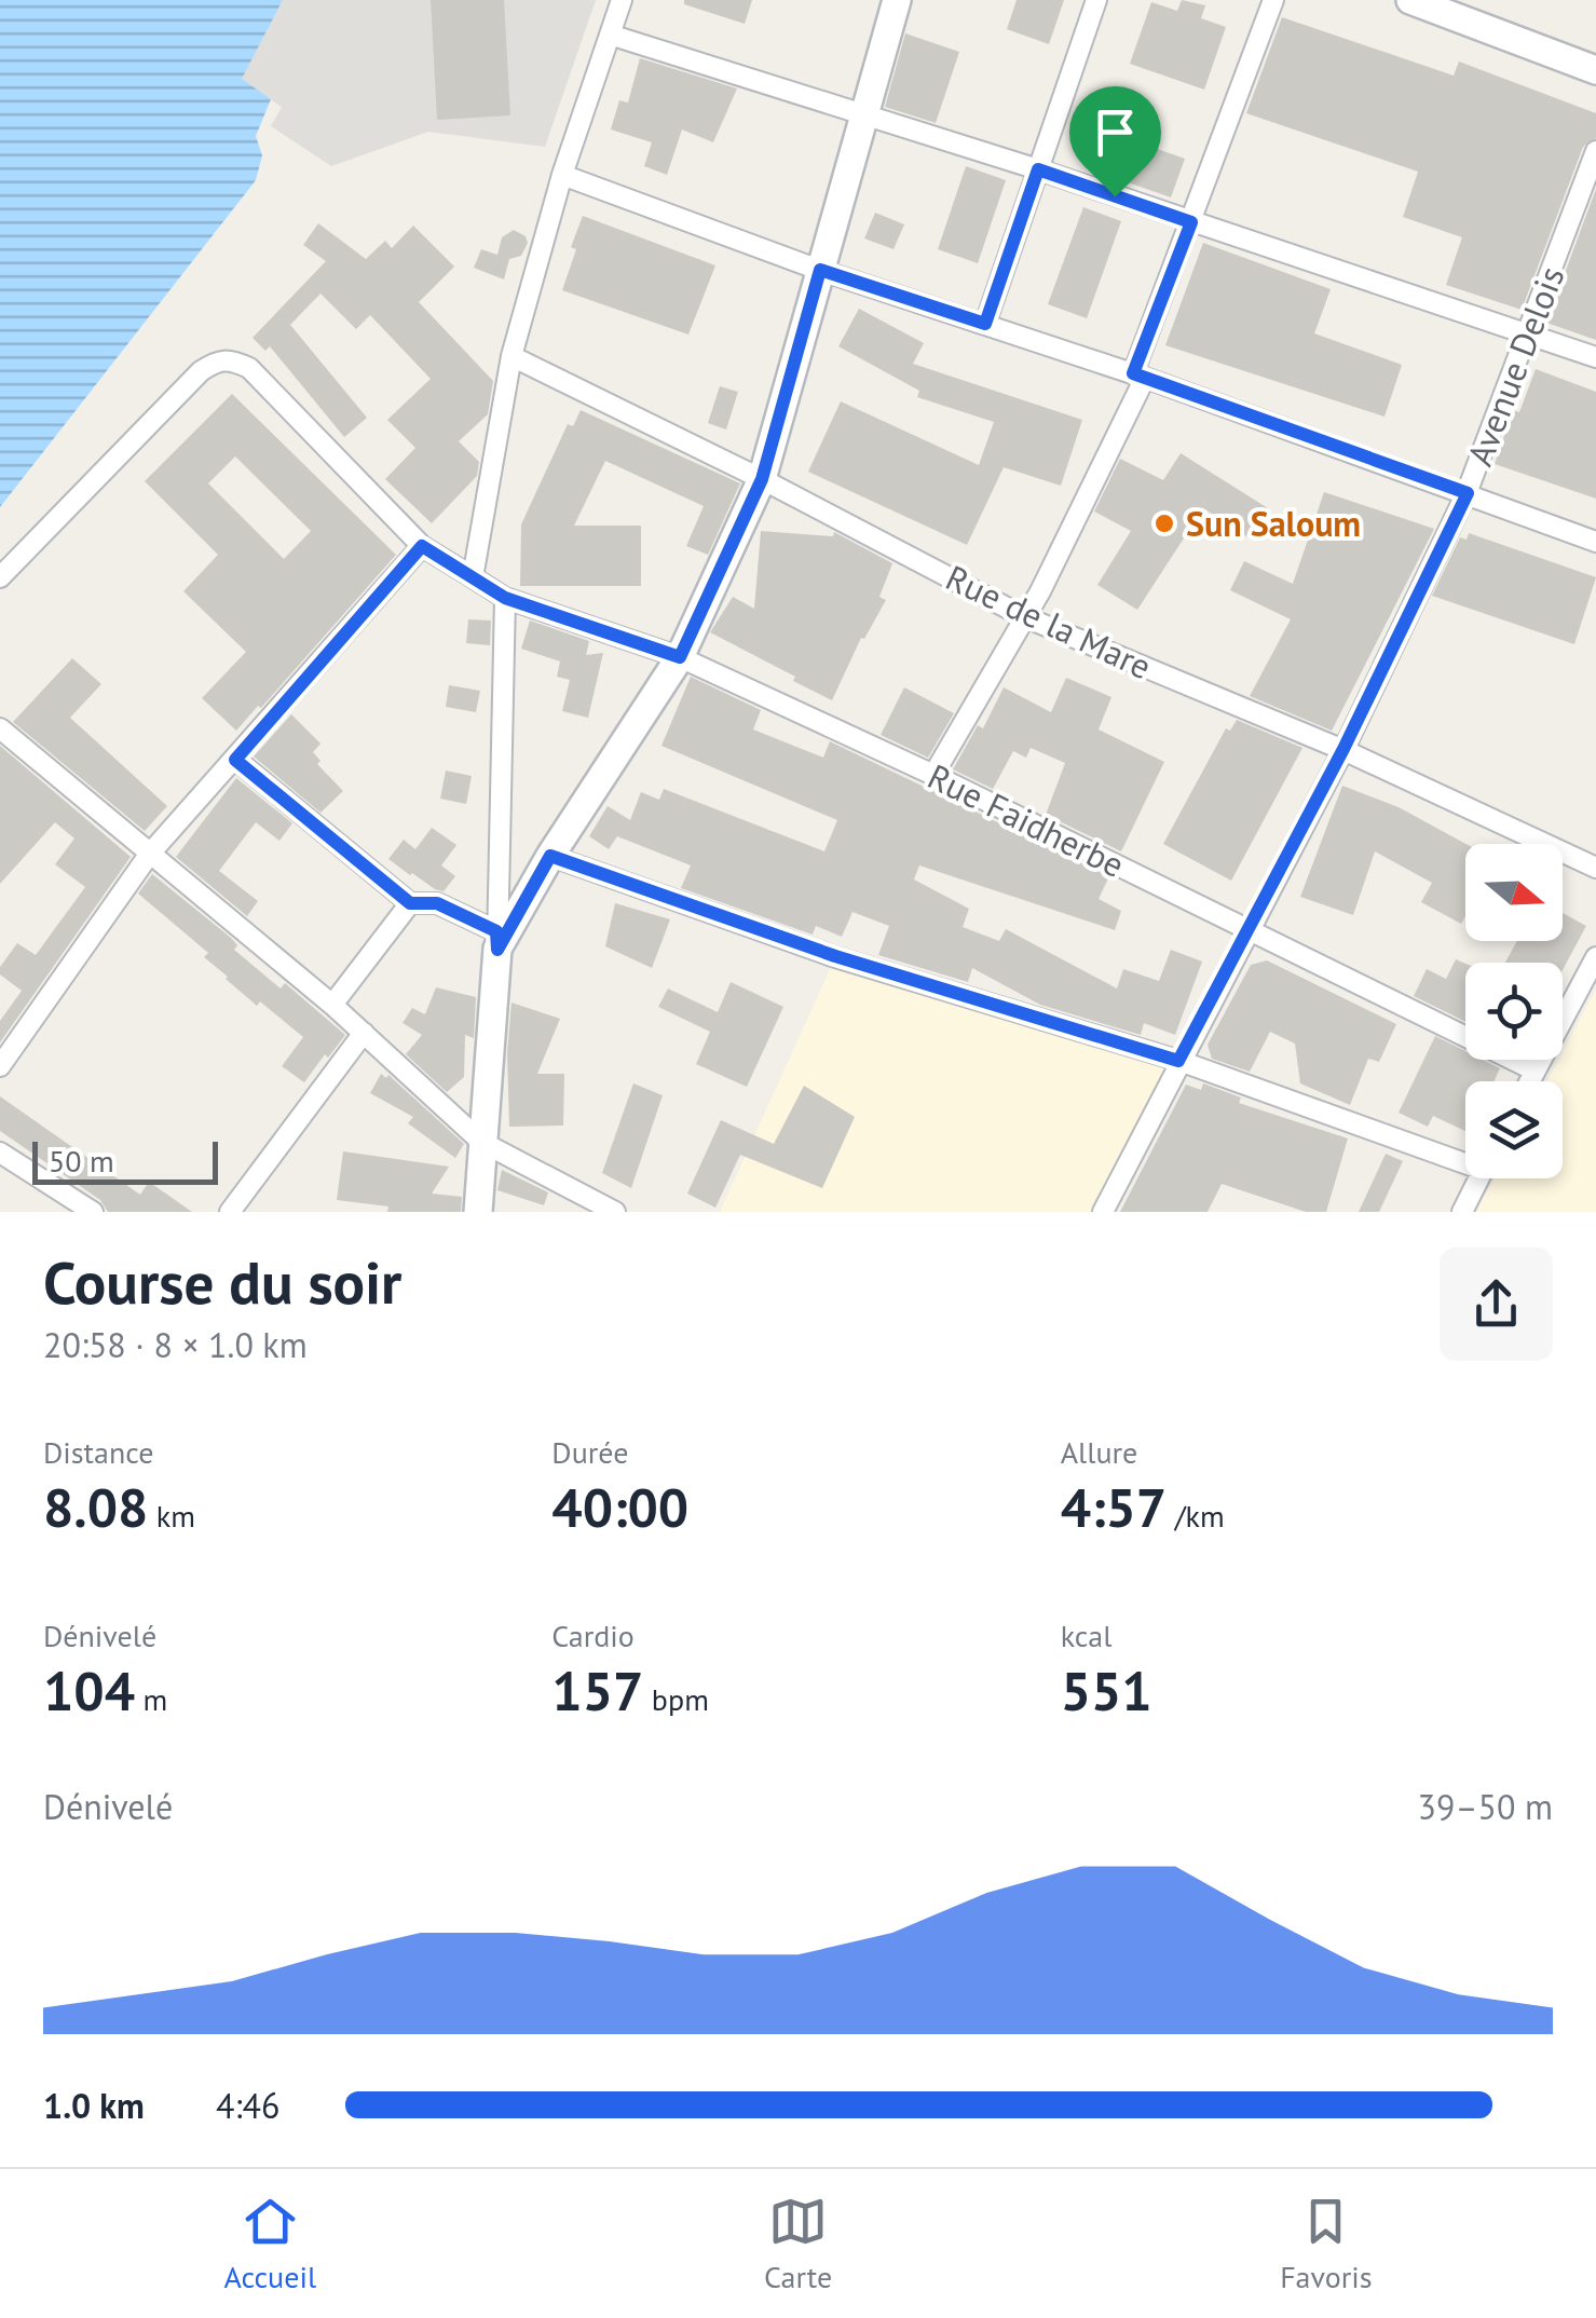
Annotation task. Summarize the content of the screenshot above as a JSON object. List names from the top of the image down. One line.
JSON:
{"streets":{"street":["Avenue Delois","Rue de la Mare","Rue Faidherbe"]},"crossings":[["Avenue Delois","Rue de la Mare"],["Avenue Delois","Rue Faidherbe"]],"places":["Sun Saloum"],"scale_bar":"50 m","north":"right","page":{"scale":"50 m","heading":["Course du soir","20:58 · 8 × 1.0 km"],"stats":[["Distance","8.08 km"],["Durée","40:00"],["Allure","4:57 /km"],["Dénivelé","104 m"],["Cardio","157 bpm"],["kcal","551"]],"chart":["Dénivelé","39–50 m"],"list":[{"name":"1.0 km","note":"4:46"}],"tabs":["Accueil","Carte","Favoris"]}}
